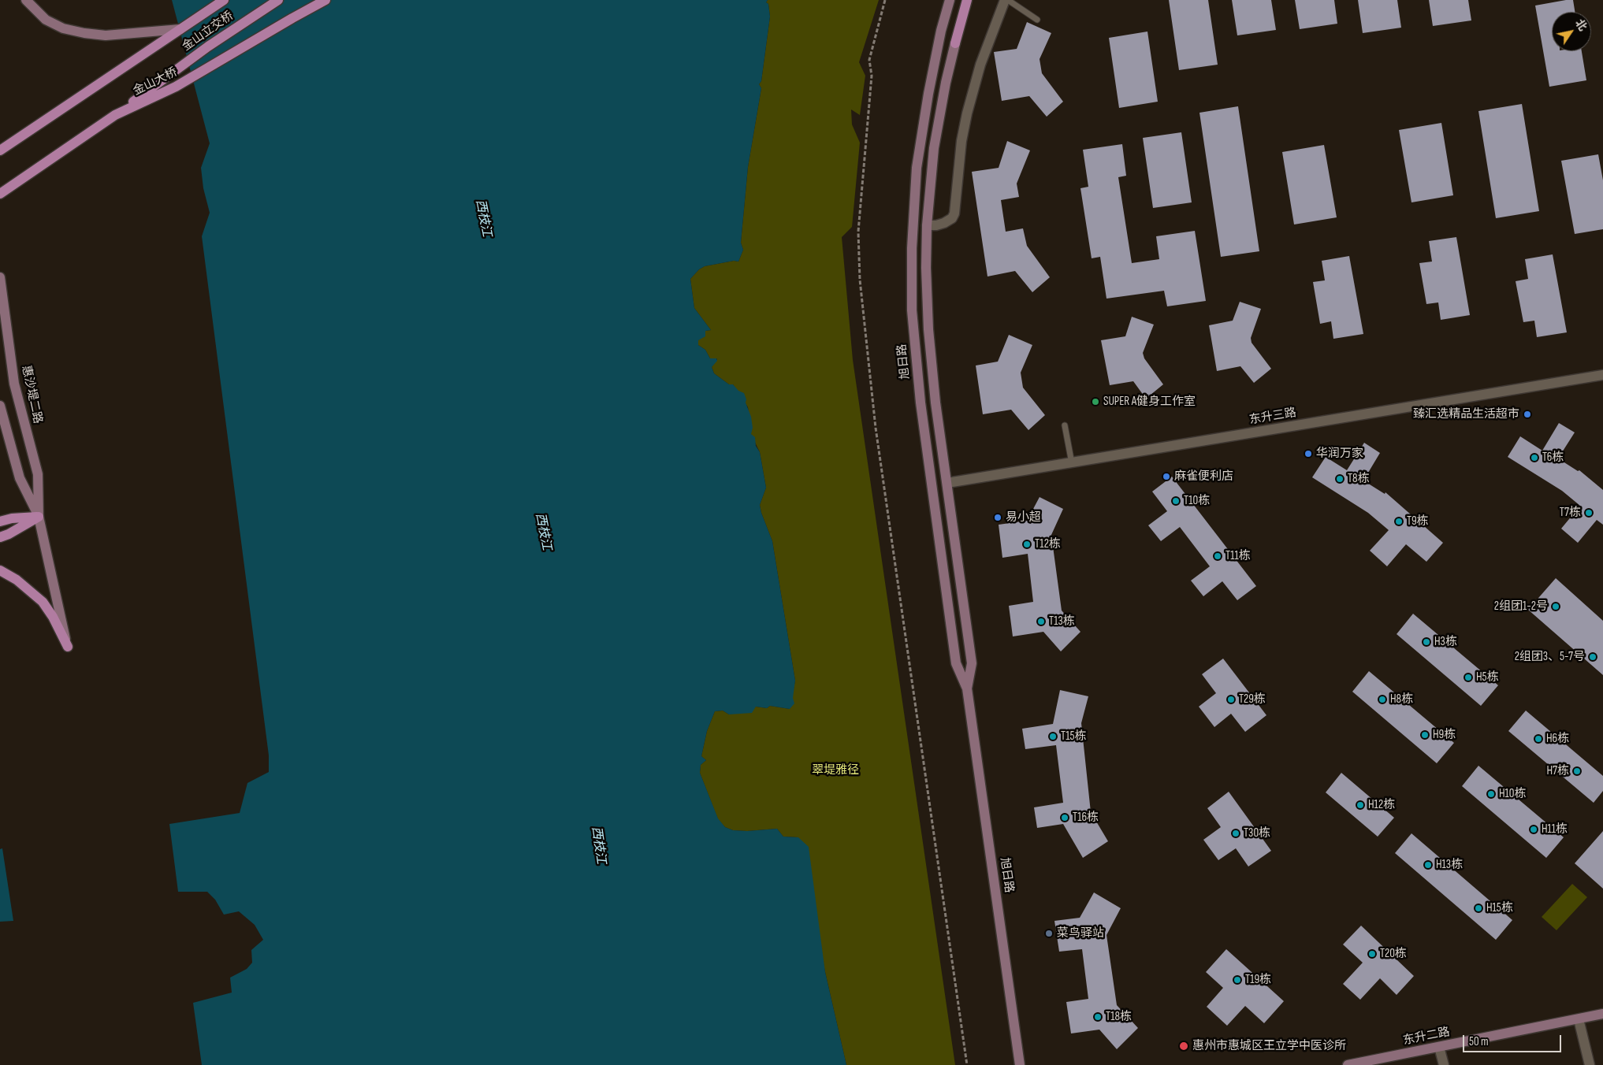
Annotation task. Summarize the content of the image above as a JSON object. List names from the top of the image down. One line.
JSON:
{"streets":{"main road":["金山立交桥","金山大桥","旭日路","惠沙堤二路","东升二路"],"street":["东升三路"]},"crossings":[["金山立交桥","金山大桥"],["旭日路","东升三路"]],"water":["西枝江"],"parks":["翠堤雅径"],"places":["SUPER A健身工作室","臻汇选精品生活超市","华润万家","T6栋","麻雀便利店","T8栋","T10栋","T7栋","易小超","T9栋","T12栋","T11栋","2组团1-2号","T13栋","H3栋","2组团3、5-7号","H5栋","T29栋","H8栋","H9栋","T15栋","H6栋","H7栋","H10栋","H12栋","T16栋","H11栋","T30栋","H13栋","H15栋","菜鸟驿站","T20栋","T19栋","T18栋","惠州市惠城区王立学中医诊所"],"scale_bar":"50 m","north":"top right"}
